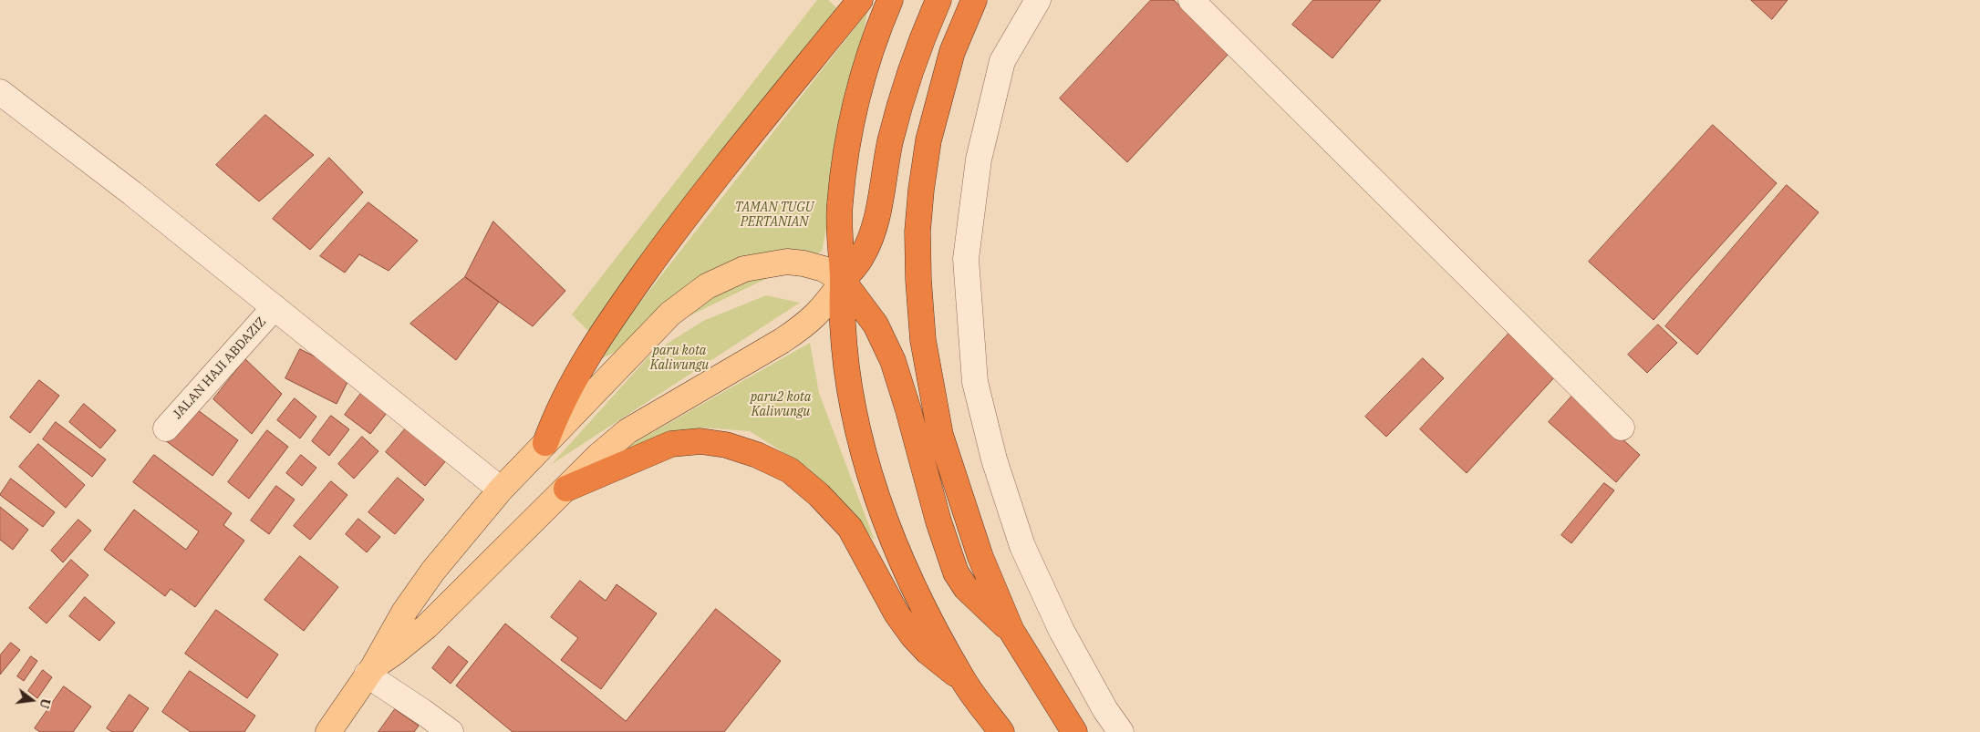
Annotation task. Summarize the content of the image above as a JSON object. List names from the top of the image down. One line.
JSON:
{"streets":{"street":["JALAN HAJI ABDAZIZ"]},"parks":["TAMAN TUGU PERTANIAN","paru kota Kaliwungu","paru2 kota Kaliwungu"],"north":"right"}
